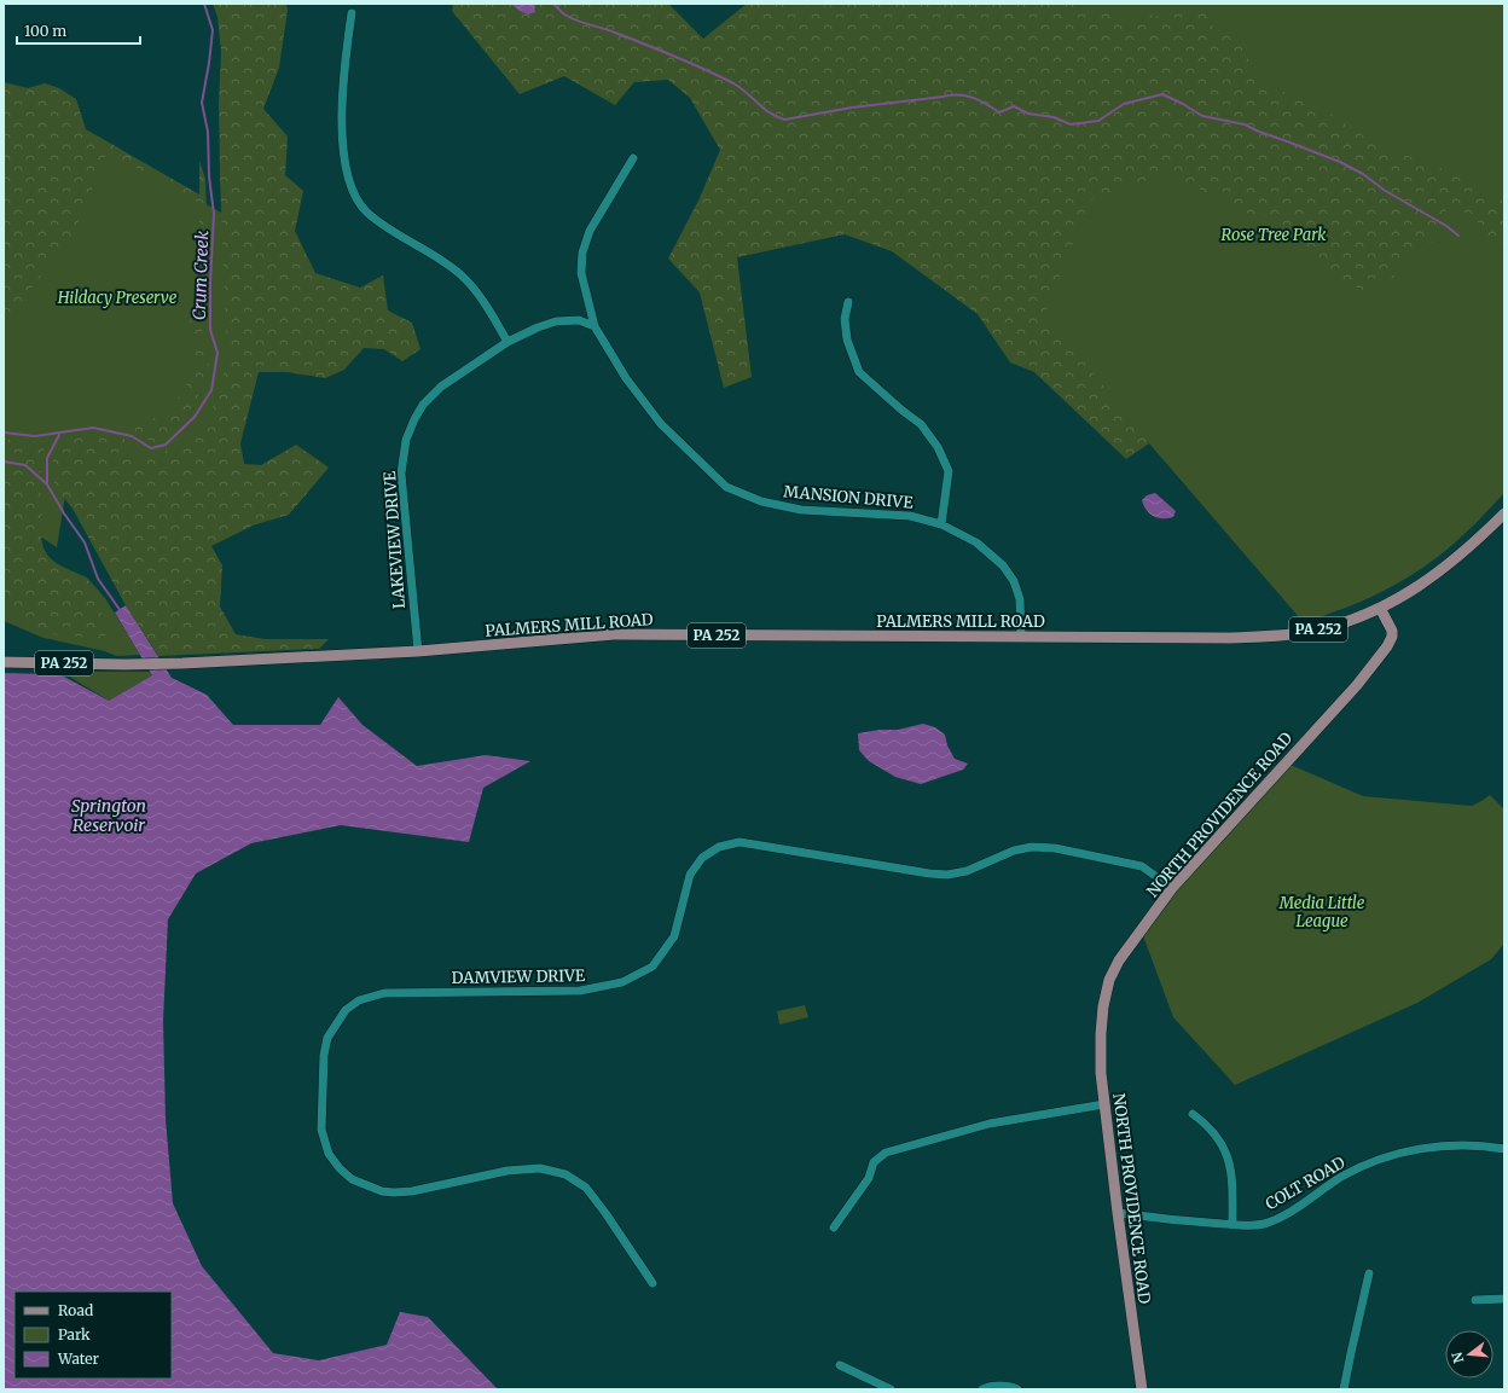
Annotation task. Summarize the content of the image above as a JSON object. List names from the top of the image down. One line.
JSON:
{"streets":{"main road":["PALMERS MILL ROAD","PA 252","NORTH PROVIDENCE ROAD"],"street":["MANSION DRIVE","LAKEVIEW DRIVE","DAMVIEW DRIVE","COLT ROAD"]},"crossings":[["MANSION DRIVE","LAKEVIEW DRIVE"],["MANSION DRIVE","PALMERS MILL ROAD"],["LAKEVIEW DRIVE","PALMERS MILL ROAD"],["PALMERS MILL ROAD","PA 252"],["PALMERS MILL ROAD","NORTH PROVIDENCE ROAD"],["PA 252","NORTH PROVIDENCE ROAD"],["NORTH PROVIDENCE ROAD","DAMVIEW DRIVE"],["NORTH PROVIDENCE ROAD","COLT ROAD"]],"water":["Crum Creek","Springton Reservoir"],"parks":["Rose Tree Park","Hildacy Preserve","Media Little League"],"legend":["Road","Park","Water"],"scale_bar":"100 m","north":"left"}
